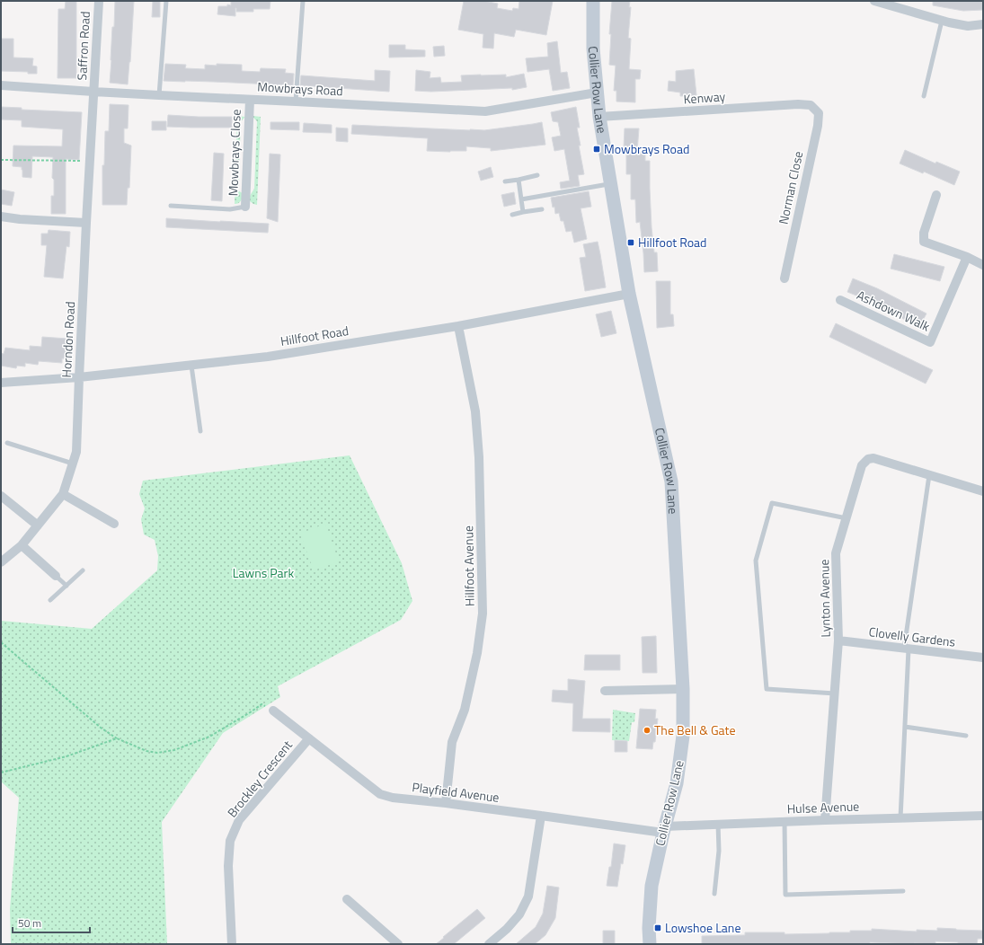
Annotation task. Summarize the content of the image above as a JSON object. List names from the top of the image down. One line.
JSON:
{"streets":{"main road":["Collier Row Lane"],"street":["Saffron Road","Mowbrays Road","Kenway","Mowbrays Close","Norman Close","Ashdown Walk","Hillfoot Road","Horndon Road","Hillfoot Avenue","Lynton Avenue","Clovelly Gardens","Brockley Crescent","Playfield Avenue","Hulse Avenue"]},"crossings":[["Saffron Road","Mowbrays Road"],["Saffron Road","Horndon Road"],["Mowbrays Road","Collier Row Lane"],["Mowbrays Road","Mowbrays Close"],["Mowbrays Road","Horndon Road"],["Collier Row Lane","Kenway"],["Collier Row Lane","Hillfoot Road"],["Collier Row Lane","Playfield Avenue"],["Collier Row Lane","Hulse Avenue"],["Kenway","Norman Close"],["Hillfoot Road","Horndon Road"],["Hillfoot Road","Hillfoot Avenue"],["Hillfoot Avenue","Playfield Avenue"],["Lynton Avenue","Clovelly Gardens"],["Lynton Avenue","Hulse Avenue"],["Brockley Crescent","Playfield Avenue"],["Playfield Avenue","Hulse Avenue"]],"parks":["Lawns Park"],"places":{"transit":["Mowbrays Road","Hillfoot Road","Lowshoe Lane"],"other":["The Bell & Gate"]},"scale_bar":"50 m"}
